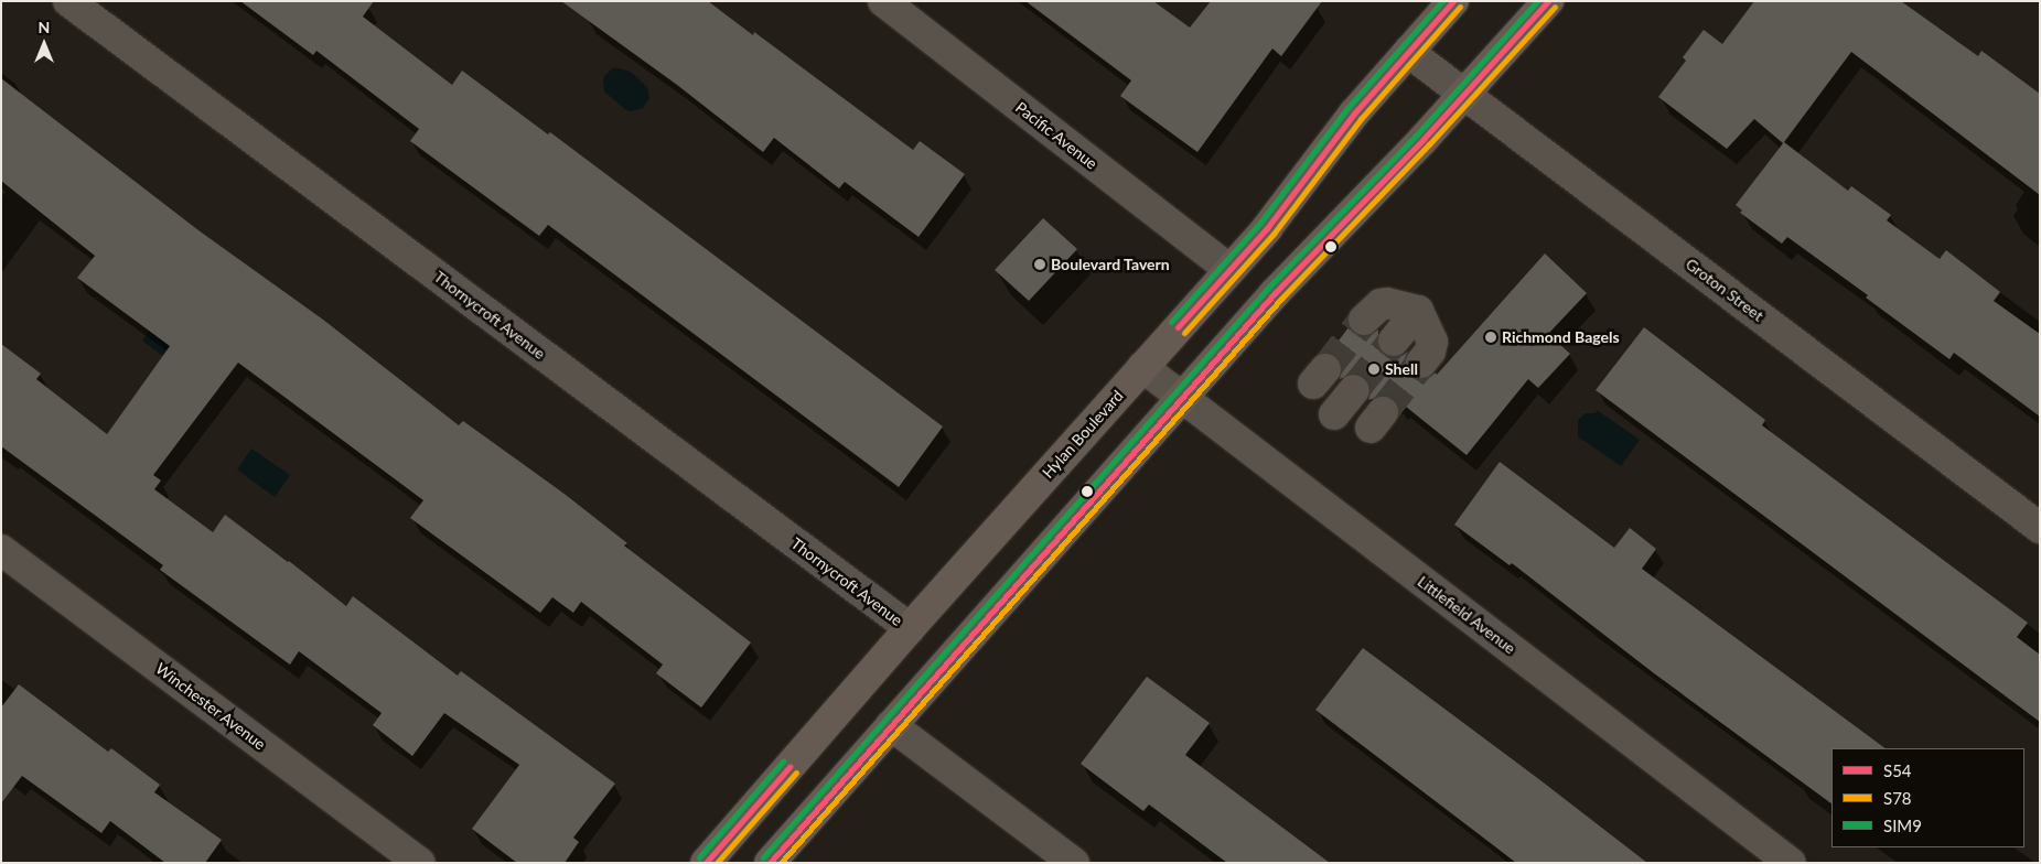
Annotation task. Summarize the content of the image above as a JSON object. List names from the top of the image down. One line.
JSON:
{"streets":{"main road":["Hylan Boulevard"],"street":["Pacific Avenue","Groton Street","Thornycroft Avenue","Littlefield Avenue","Winchester Avenue"]},"crossings":[["Pacific Avenue","Hylan Boulevard"],["Groton Street","Hylan Boulevard"],["Thornycroft Avenue","Hylan Boulevard"],["Hylan Boulevard","Littlefield Avenue"]],"places":["Boulevard Tavern","Richmond Bagels","Shell"],"lines":["transit line S54","transit line SIM9","transit line S78"],"legend":["S54","S78","SIM9"],"north":"top"}
